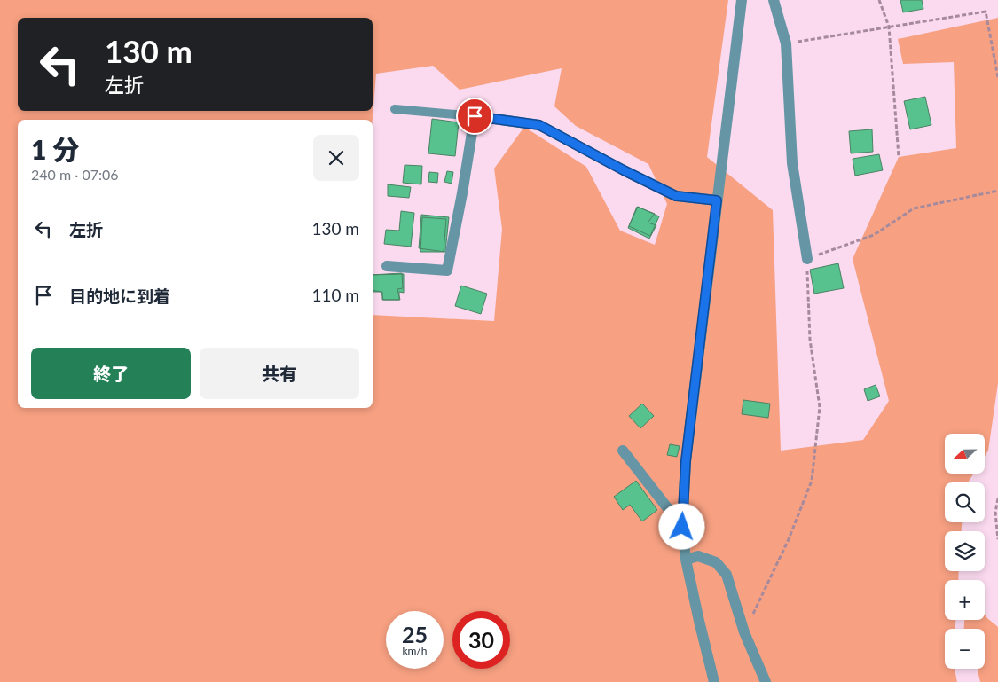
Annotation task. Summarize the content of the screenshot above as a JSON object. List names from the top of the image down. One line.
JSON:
{"north":"left","page":{"turn":["130 m","左折"],"heading":["1 分","240 m · 07:06"],"list":[{"name":"左折","value":"130 m"},{"name":"目的地に到着","value":"110 m"}],"buttons":["終了","共有"],"map_buttons":["+","−"],"speed":"25 km/h","limit":"30"}}
